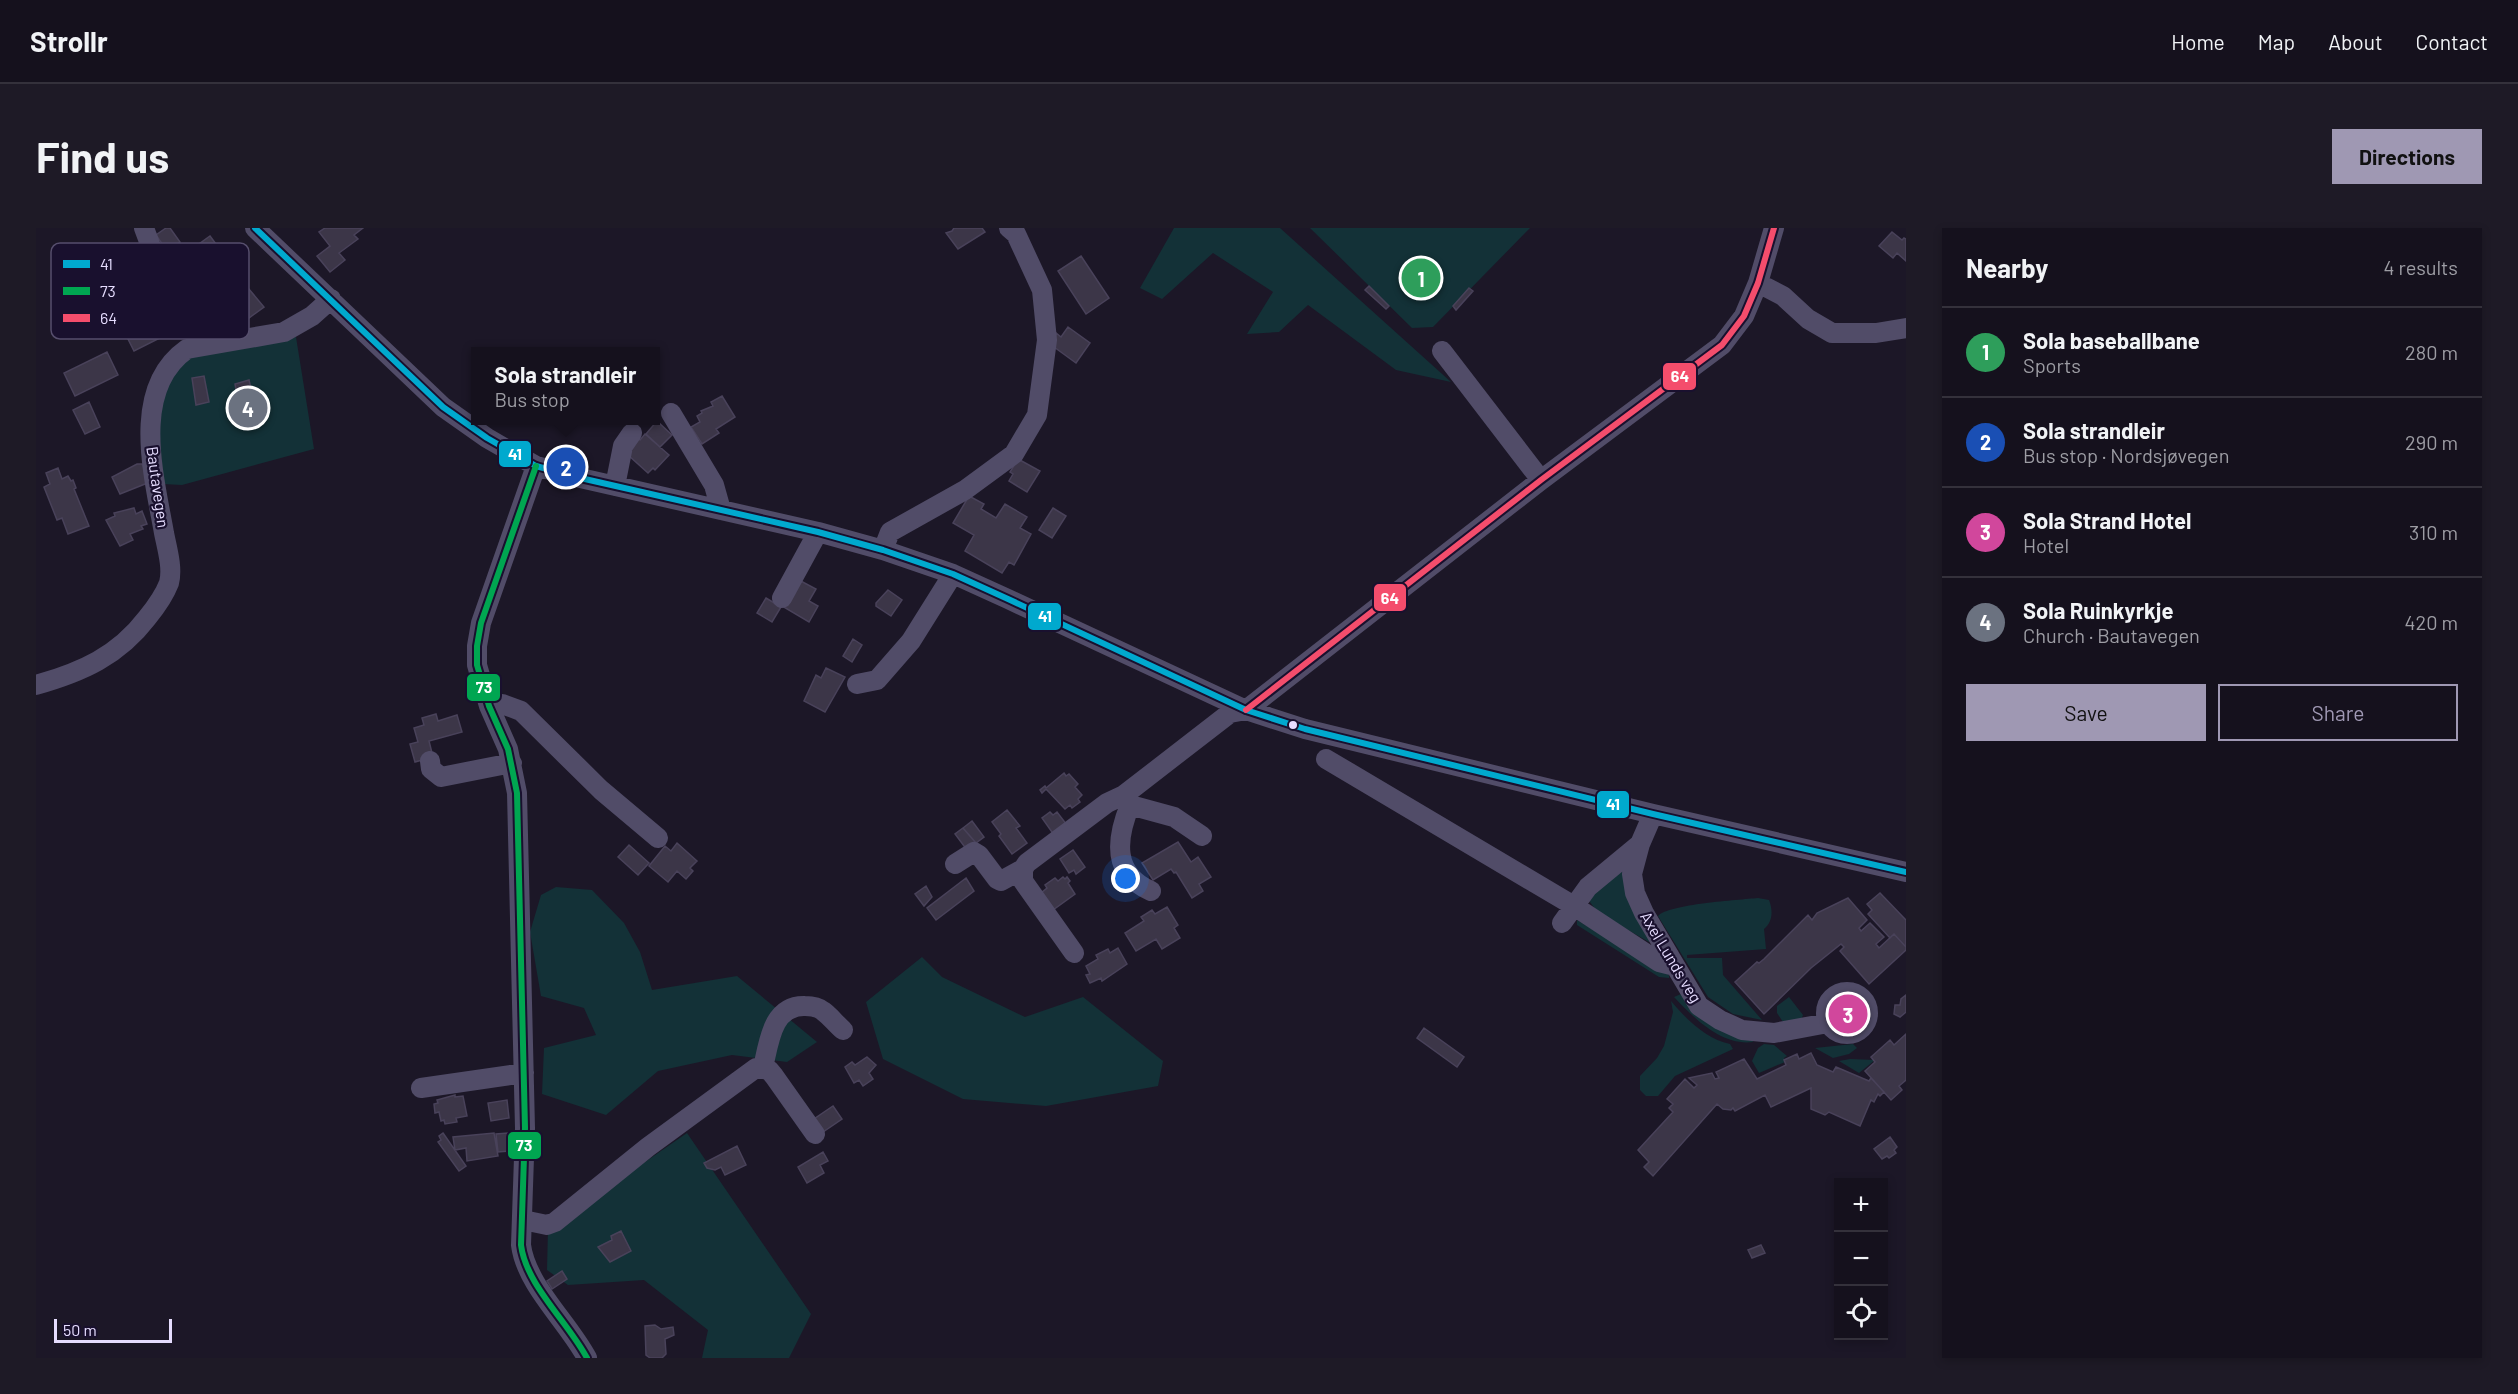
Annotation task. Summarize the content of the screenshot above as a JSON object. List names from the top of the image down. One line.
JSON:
{"streets":{"street":["Bautavegen","Axel Lunds veg"]},"lines":["transit line 41","transit line 64","transit line 73"],"legend":["41","73","64"],"scale_bar":"50 m","page":{"header":"Strollr","nav":["Home","Map","About","Contact"],"buttons":["Directions",["Save","Share"]],"title":"Find us","heading":["Nearby","4 results"],"pins":["1","4","2","3"],"list":[{"mark":"1","name":"Sola baseballbane","note":"Sports","value":"280 m"},{"mark":"2","name":"Sola strandleir","note":"Bus stop · Nordsjøvegen","value":"290 m"},{"mark":"3","name":"Sola Strand Hotel","note":"Hotel","value":"310 m"},{"mark":"4","name":"Sola Ruinkyrkje","note":"Church · Bautavegen","value":"420 m"}],"popup":["Sola strandleir","Bus stop"],"map_buttons":["+","−"],"scale":"50 m"}}
